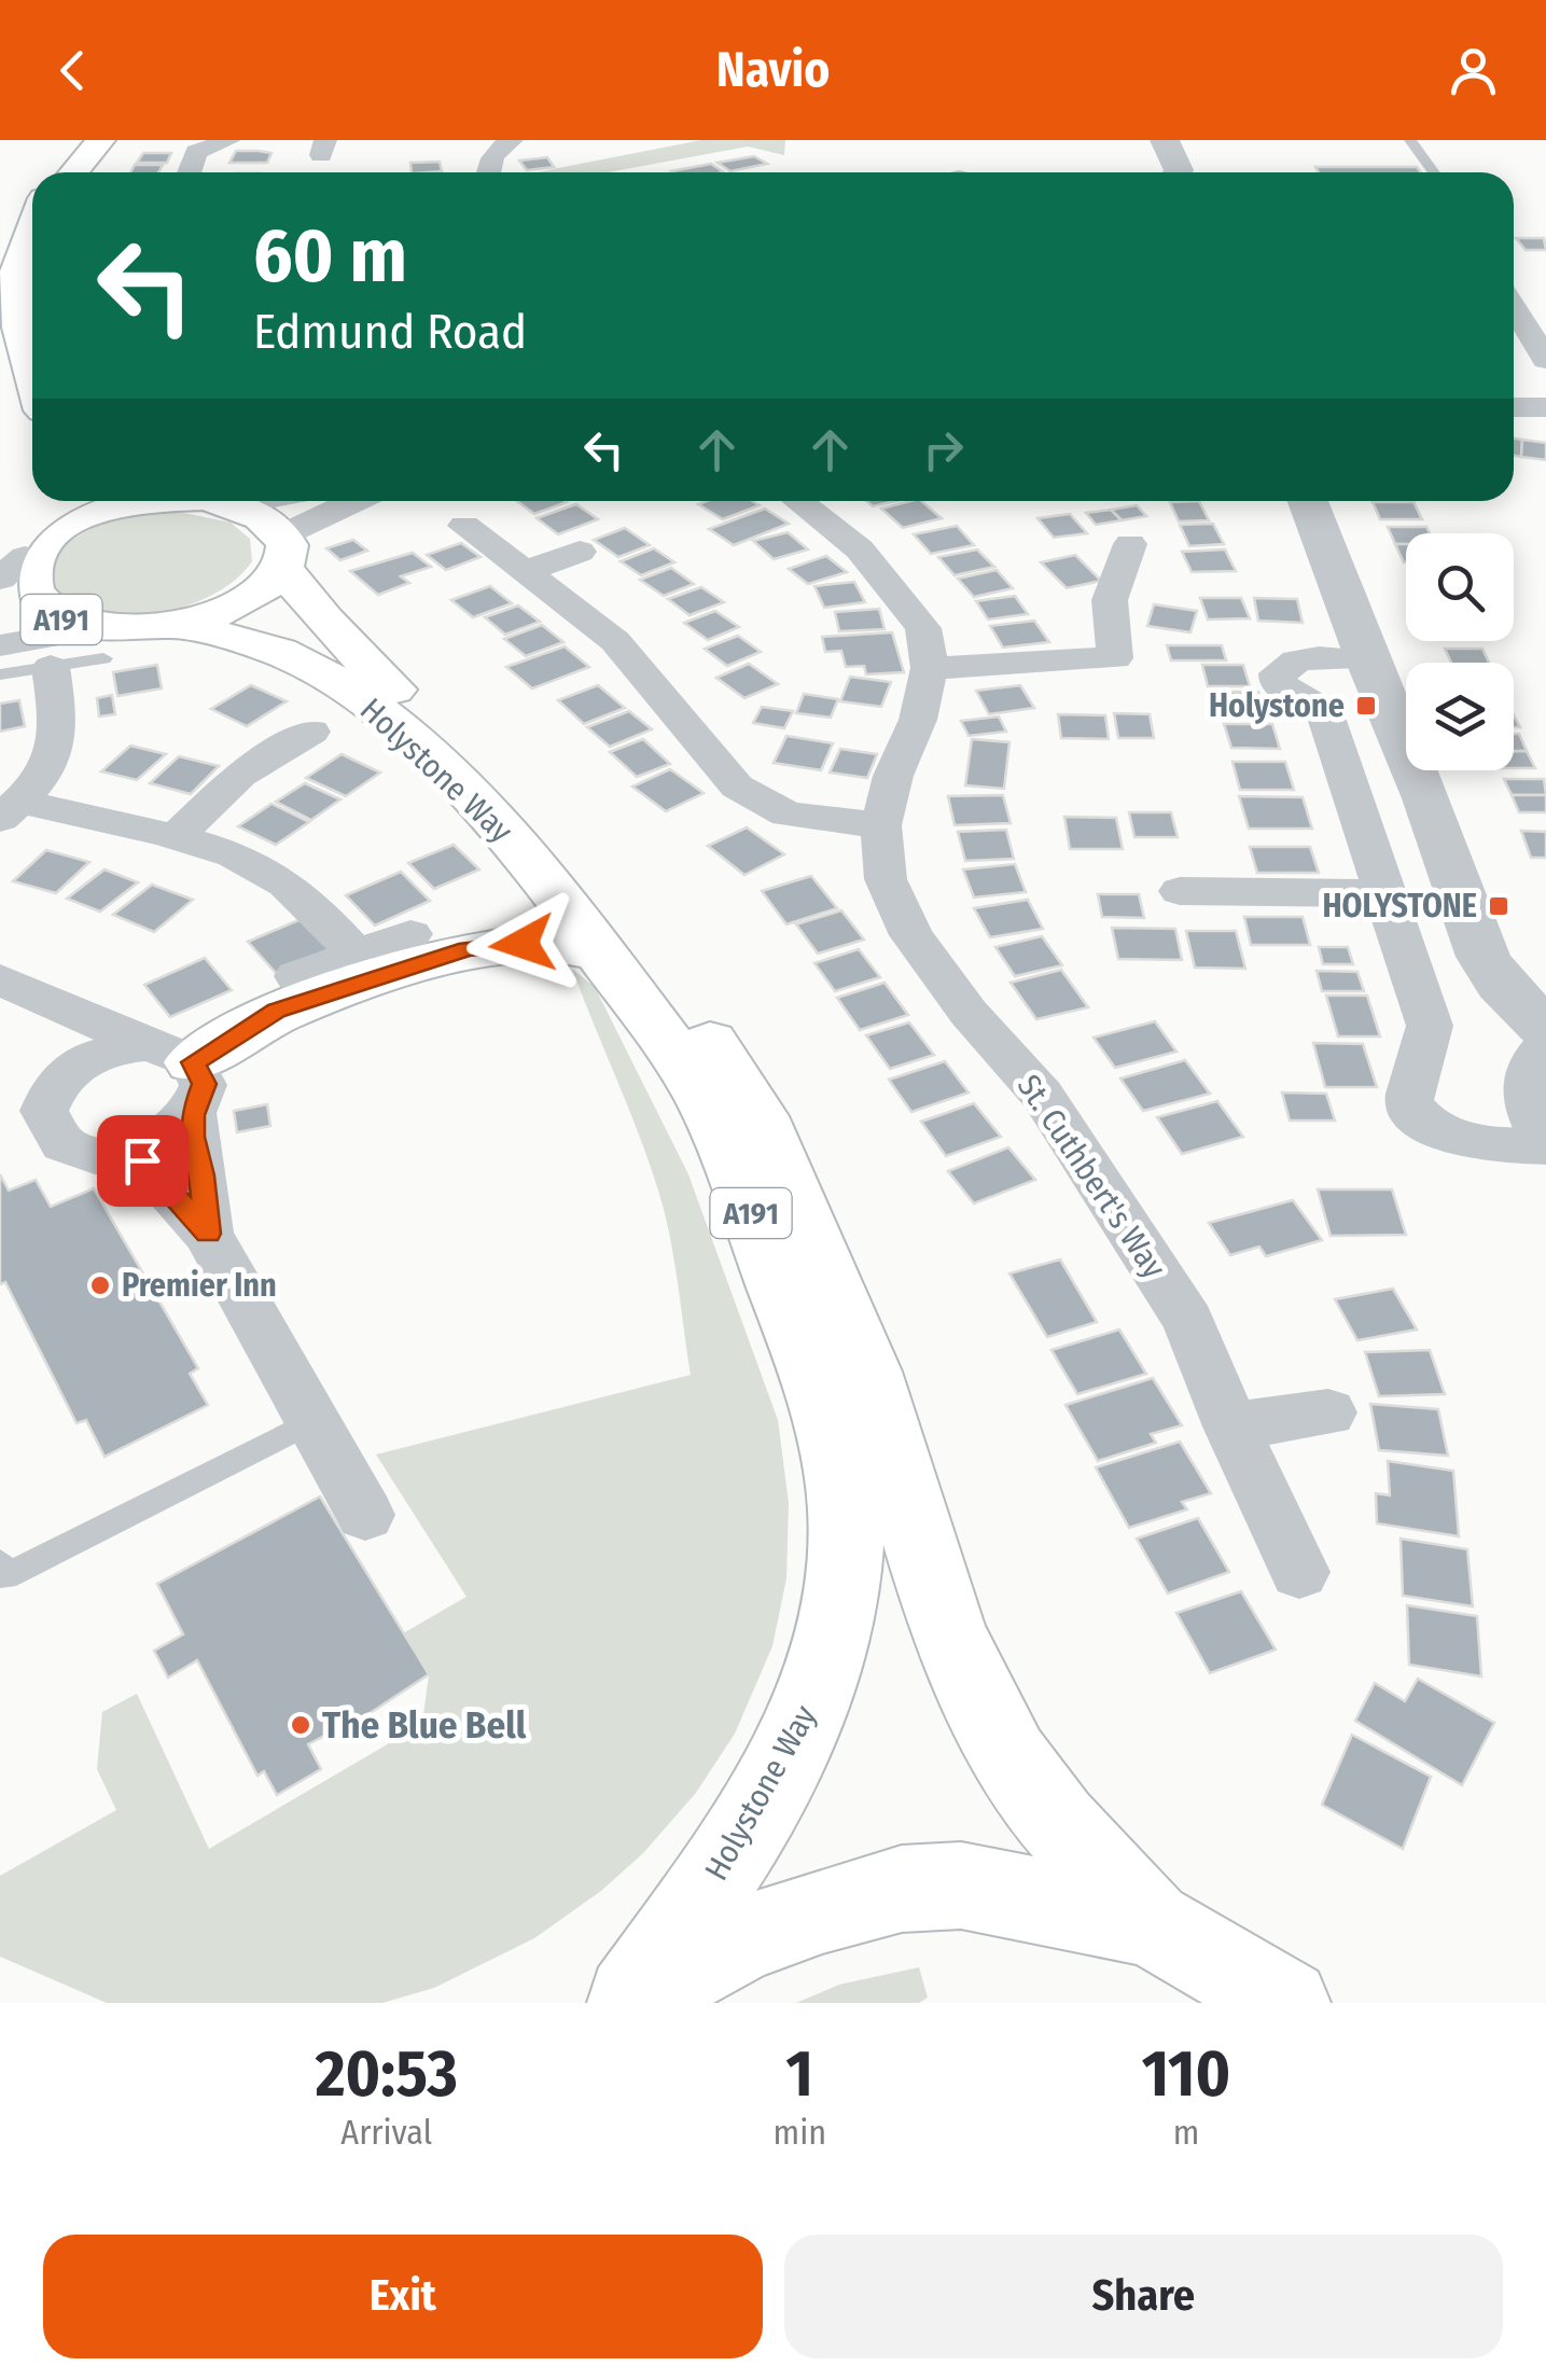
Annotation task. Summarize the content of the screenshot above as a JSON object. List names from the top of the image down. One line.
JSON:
{"streets":{"main road":["A191","Holystone Way"],"street":["St. Cuthbert's Way"]},"places":{"transit":["Holystone","HOLYSTONE"],"other":["Premier Inn","The Blue Bell"]},"page":{"header":"Navio","turn":["60 m","Edmund Road"],"eta":["20:53","Arrival","1","min","110","m"],"buttons":["Exit","Share"]}}
